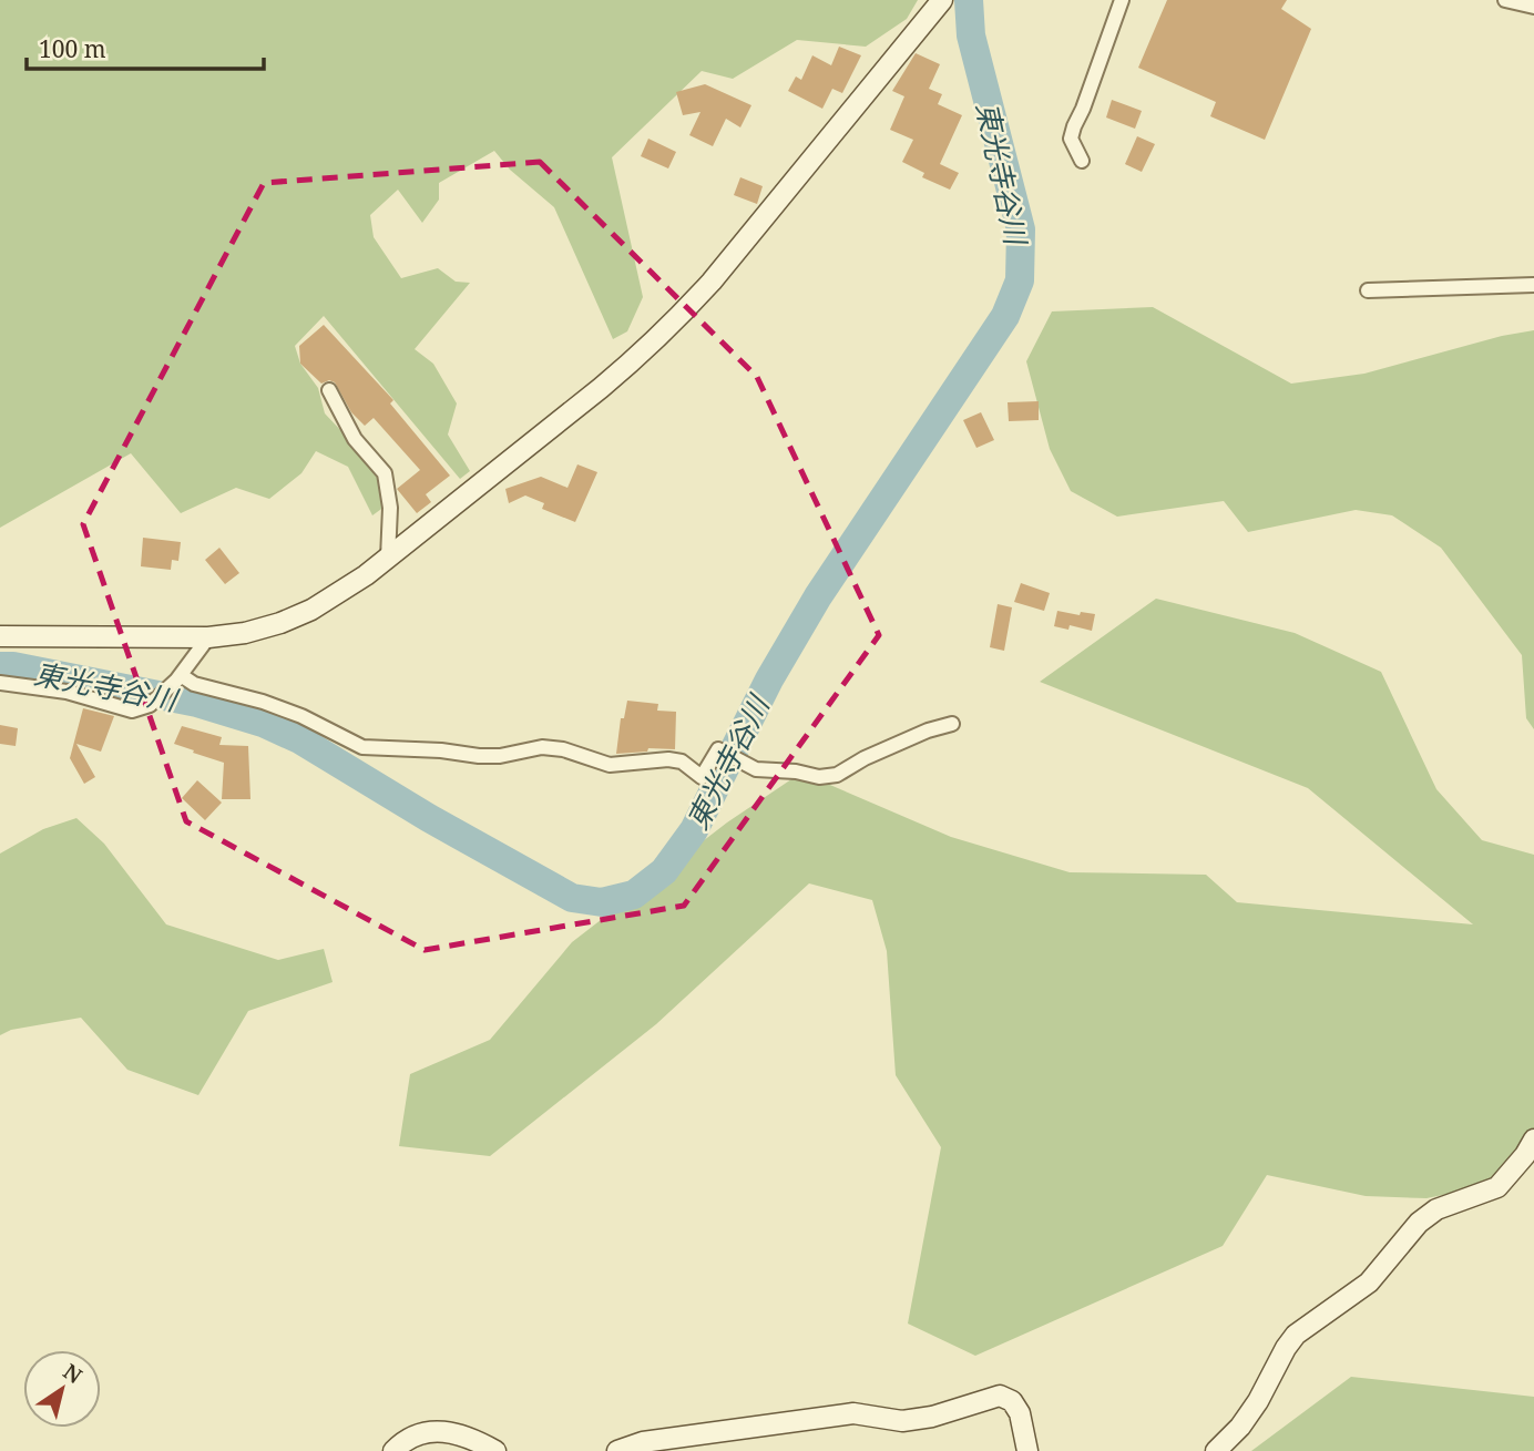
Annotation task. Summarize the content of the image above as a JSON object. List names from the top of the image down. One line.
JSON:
{"water":["東光寺谷川"],"scale_bar":"100 m","north":"top right"}
